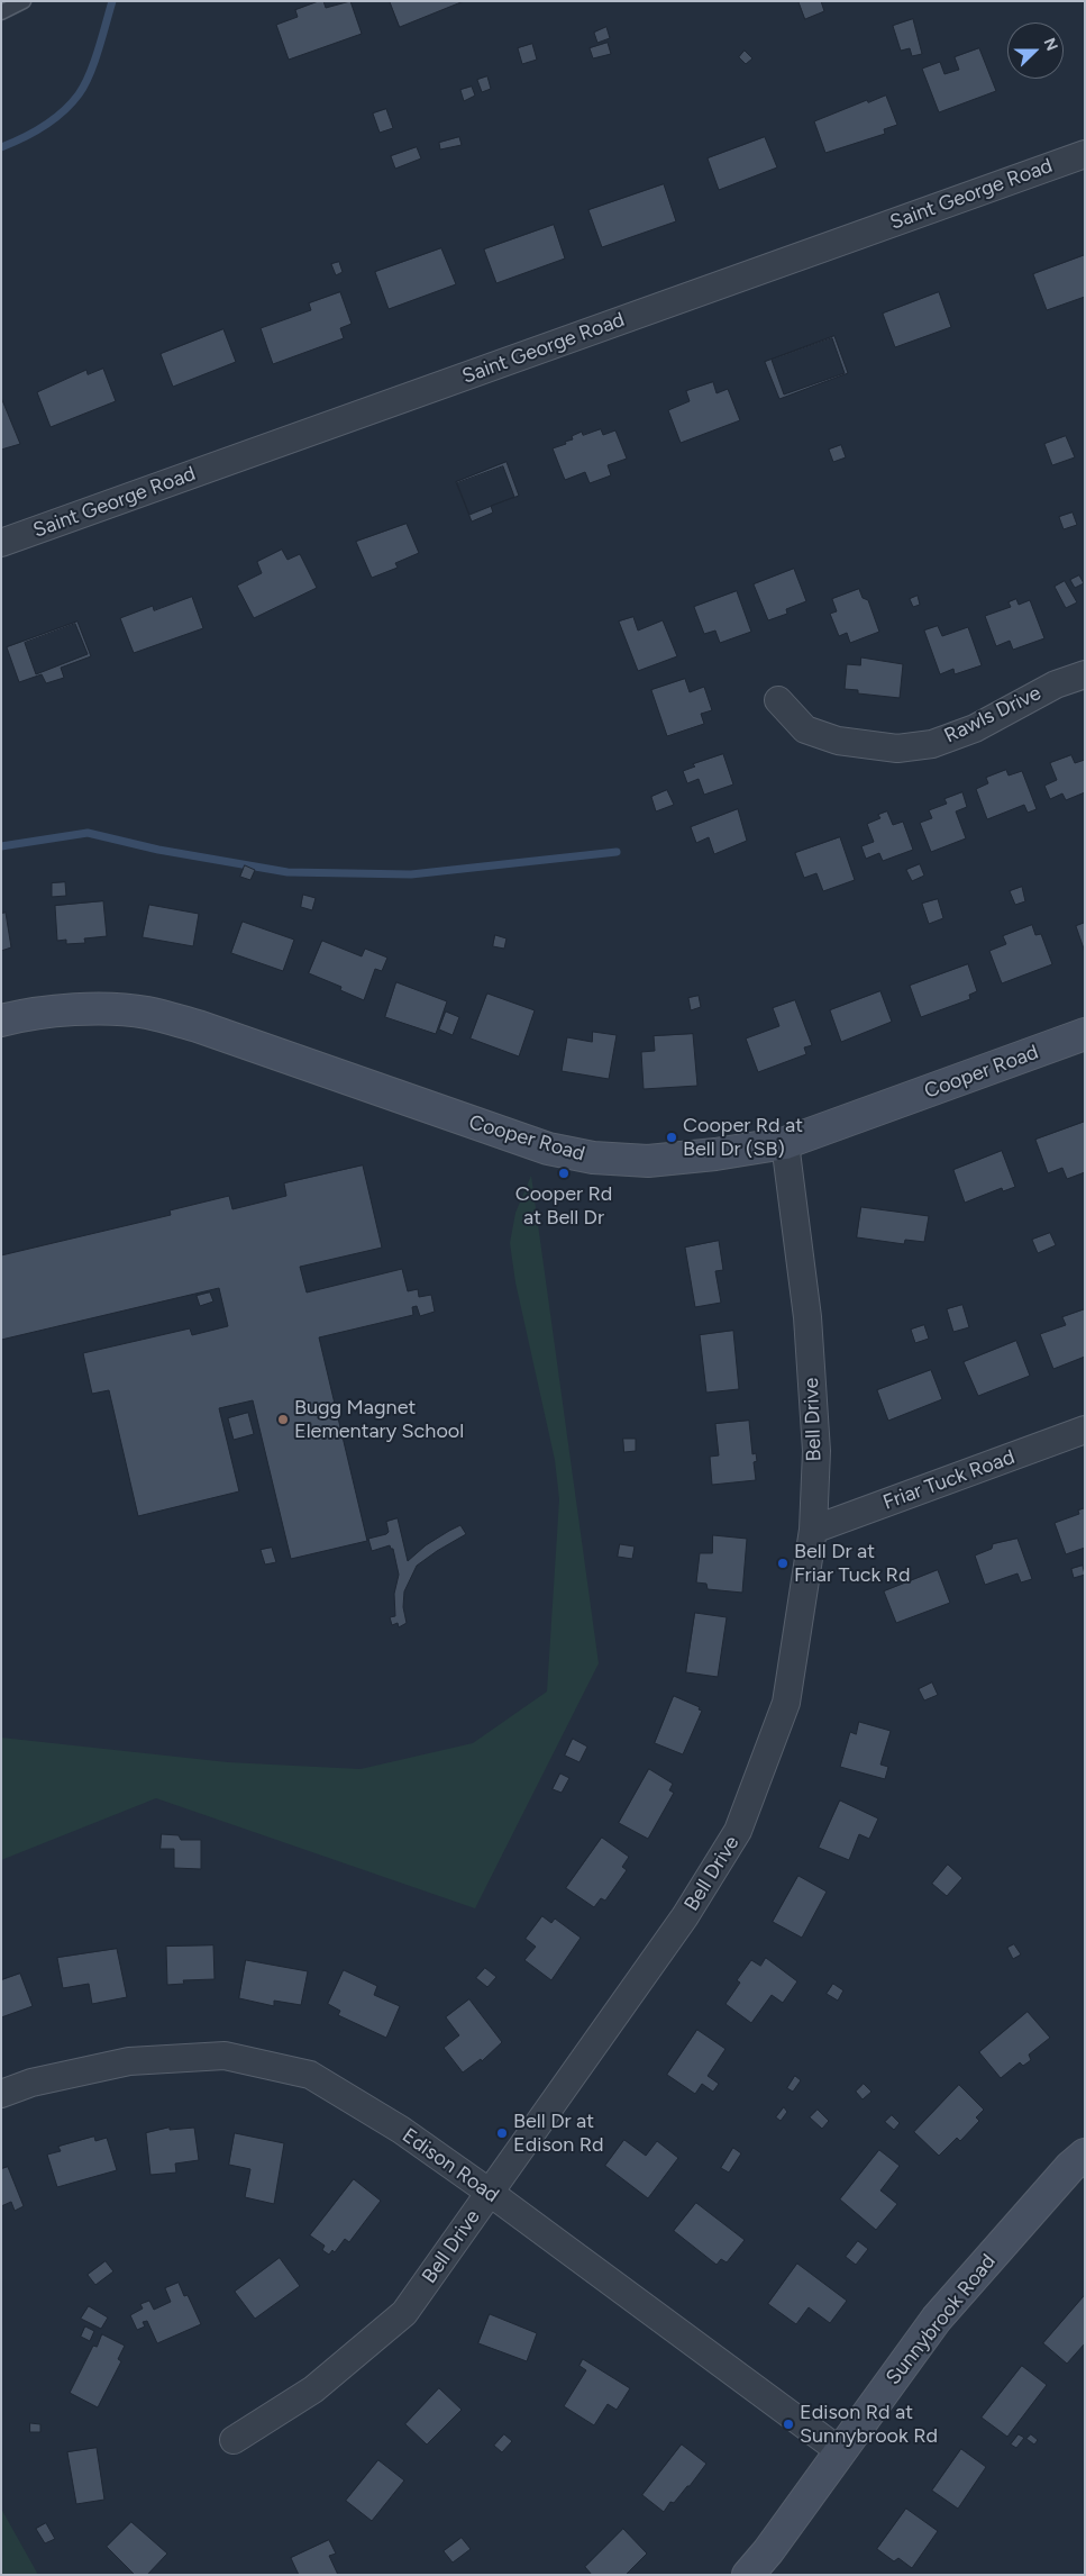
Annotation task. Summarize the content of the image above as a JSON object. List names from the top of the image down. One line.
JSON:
{"streets":{"street":["Saint George Road","Rawls Drive","Cooper Road","Bell Drive","Friar Tuck Road","Edison Road","Sunnybrook Road"]},"crossings":[["Cooper Road","Bell Drive"],["Bell Drive","Friar Tuck Road"],["Bell Drive","Edison Road"],["Edison Road","Sunnybrook Road"]],"places":["Cooper Rd at Bell Dr (SB)","Cooper Rd at Bell Dr","Bugg Magnet Elementary School","Bell Dr at Friar Tuck Rd","Bell Dr at Edison Rd","Edison Rd at Sunnybrook Rd"],"north":"right"}
